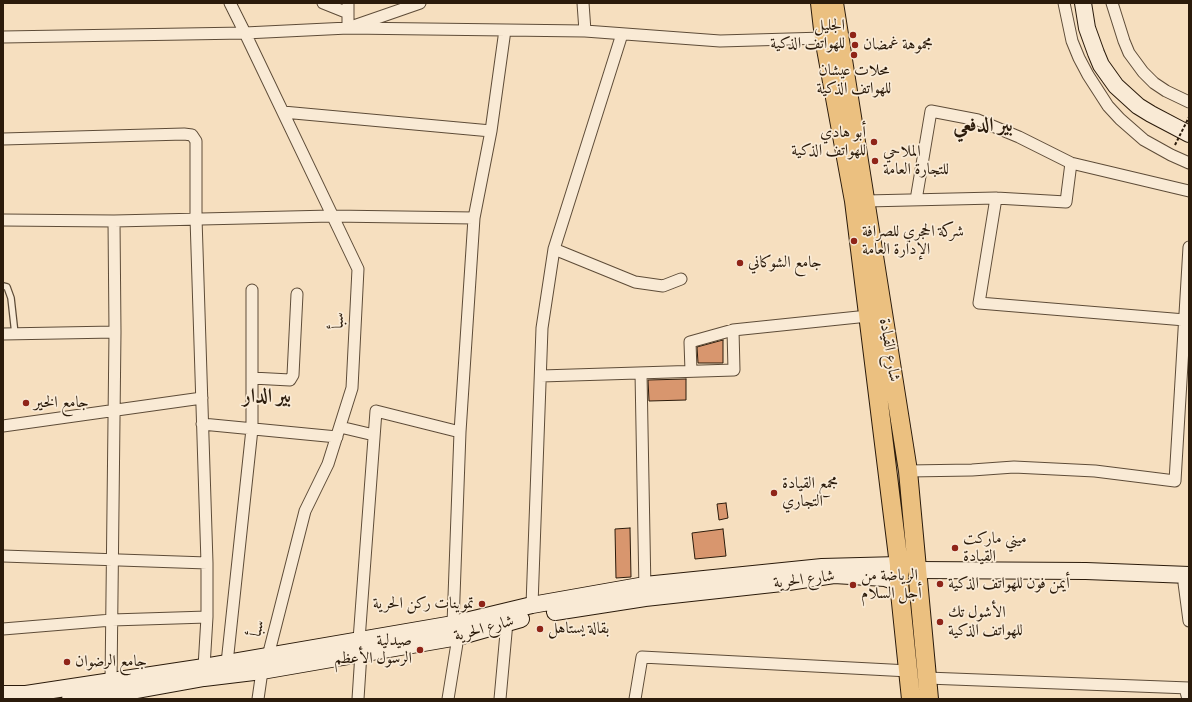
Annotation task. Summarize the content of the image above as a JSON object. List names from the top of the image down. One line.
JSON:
{"streets":{"main road":["شارع القيادة"],"street":["سبأ","شارع الحرية"]},"crossings":[["شارع القيادة","شارع الحرية"]],"districts":["بير الدفعي","بير الدار"],"places":["الجليل للهواتف الذكية","مجموهة غمضان","محلات عيشان للهواتف الذكية","أبو هادي للهواتف الذكية","الملاحي للتجارة العامة","شركة الحجري للصرافة الإدارة العامة","جامع الشوكاني","جامع الخير","مجمع القيادة التجاري","ميني ماركت القيادة","أيمن فون للهواتف الذكية","الرياضة من أجل السلام","تموينات ركن الحرية","الأشول تك للهواتف الذكية","بقالة يستاهل","صيدلية الرسول الأعظم","جامع الرضوان"]}
